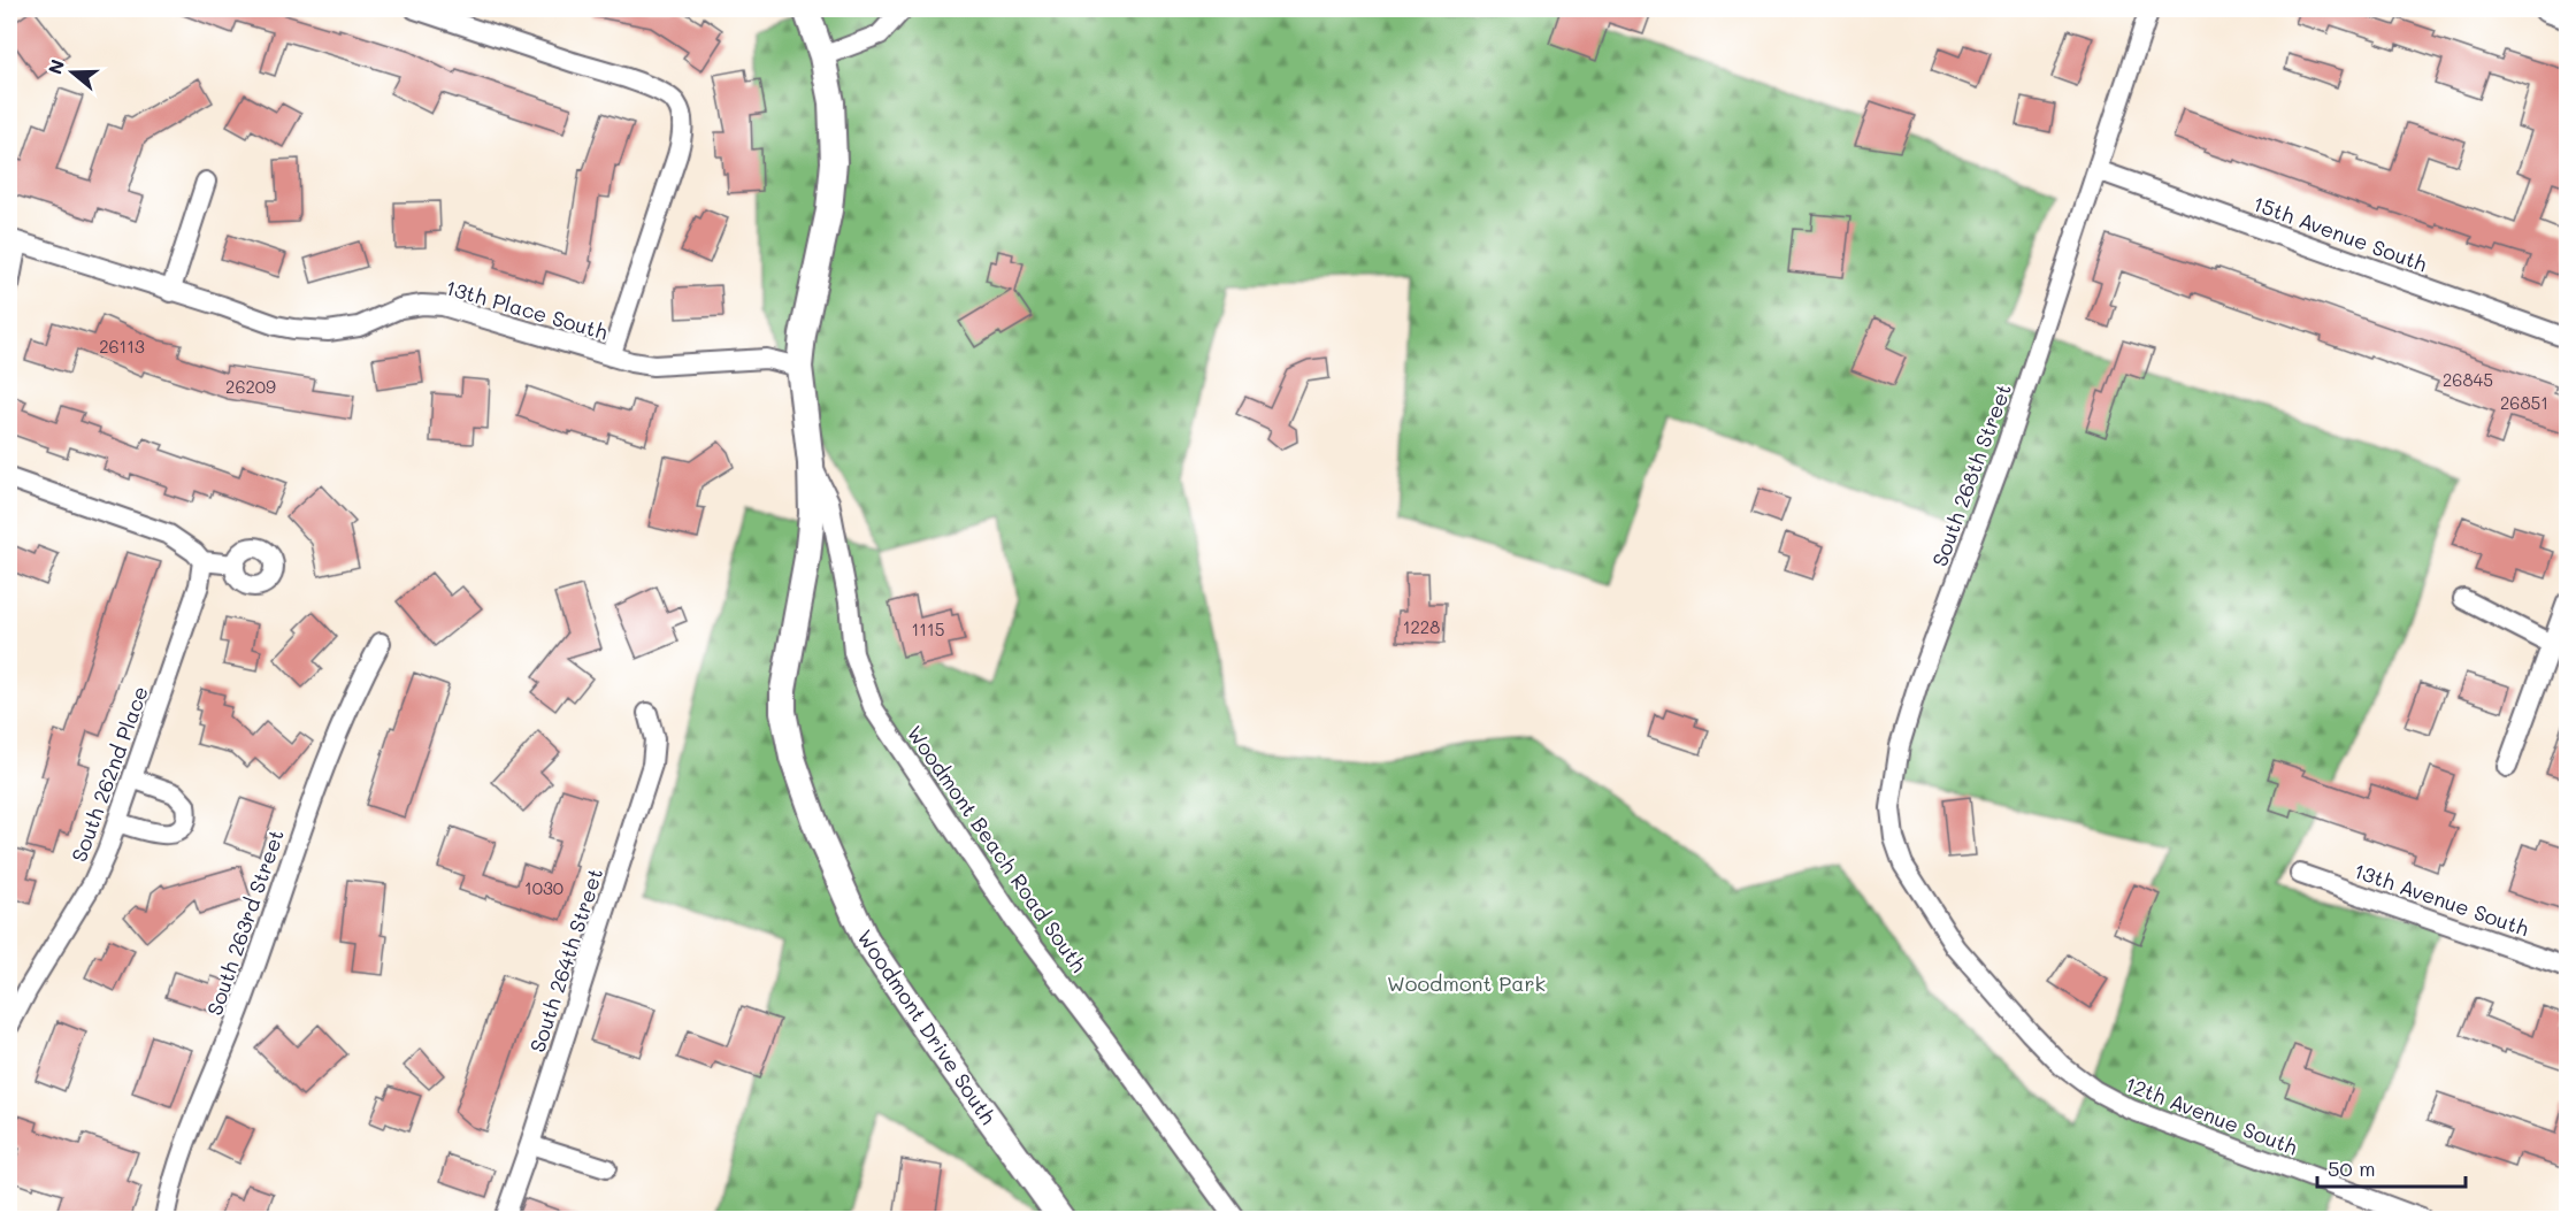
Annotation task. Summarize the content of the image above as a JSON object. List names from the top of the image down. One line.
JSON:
{"streets":{"main road":["Woodmont Drive South"],"street":["15th Avenue South","13th Place South","South 268th Street","South 262nd Place","Woodmont Beach Road South","13th Avenue South","South 263rd Street","South 264th Street","12th Avenue South"]},"crossings":[["15th Avenue South","South 268th Street"],["13th Place South","Woodmont Drive South"],["South 268th Street","12th Avenue South"],["Woodmont Beach Road South","Woodmont Drive South"]],"parks":["Woodmont Park"],"house_numbers":["26113","26845","26209","26851","1228","1115","1030"],"scale_bar":"50 m","north":"left"}
